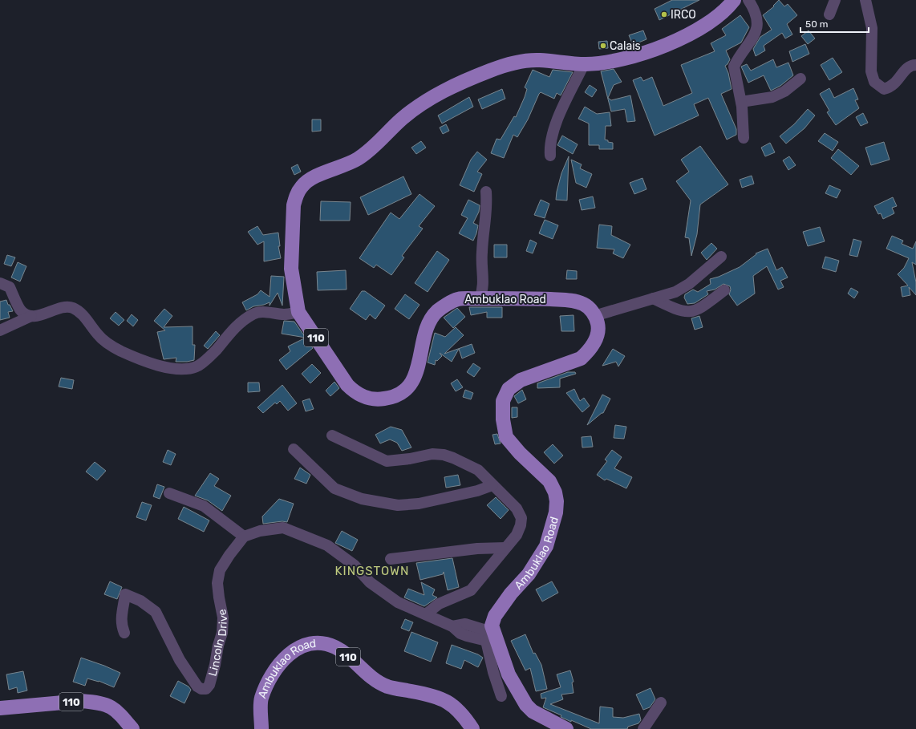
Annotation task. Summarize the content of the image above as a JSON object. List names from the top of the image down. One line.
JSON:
{"streets":{"main road":["Ambuklao Road","110"],"street":["Lincoln Drive"]},"districts":["KINGSTOWN"],"places":["IRCO","Calais"],"scale_bar":"50 m"}
